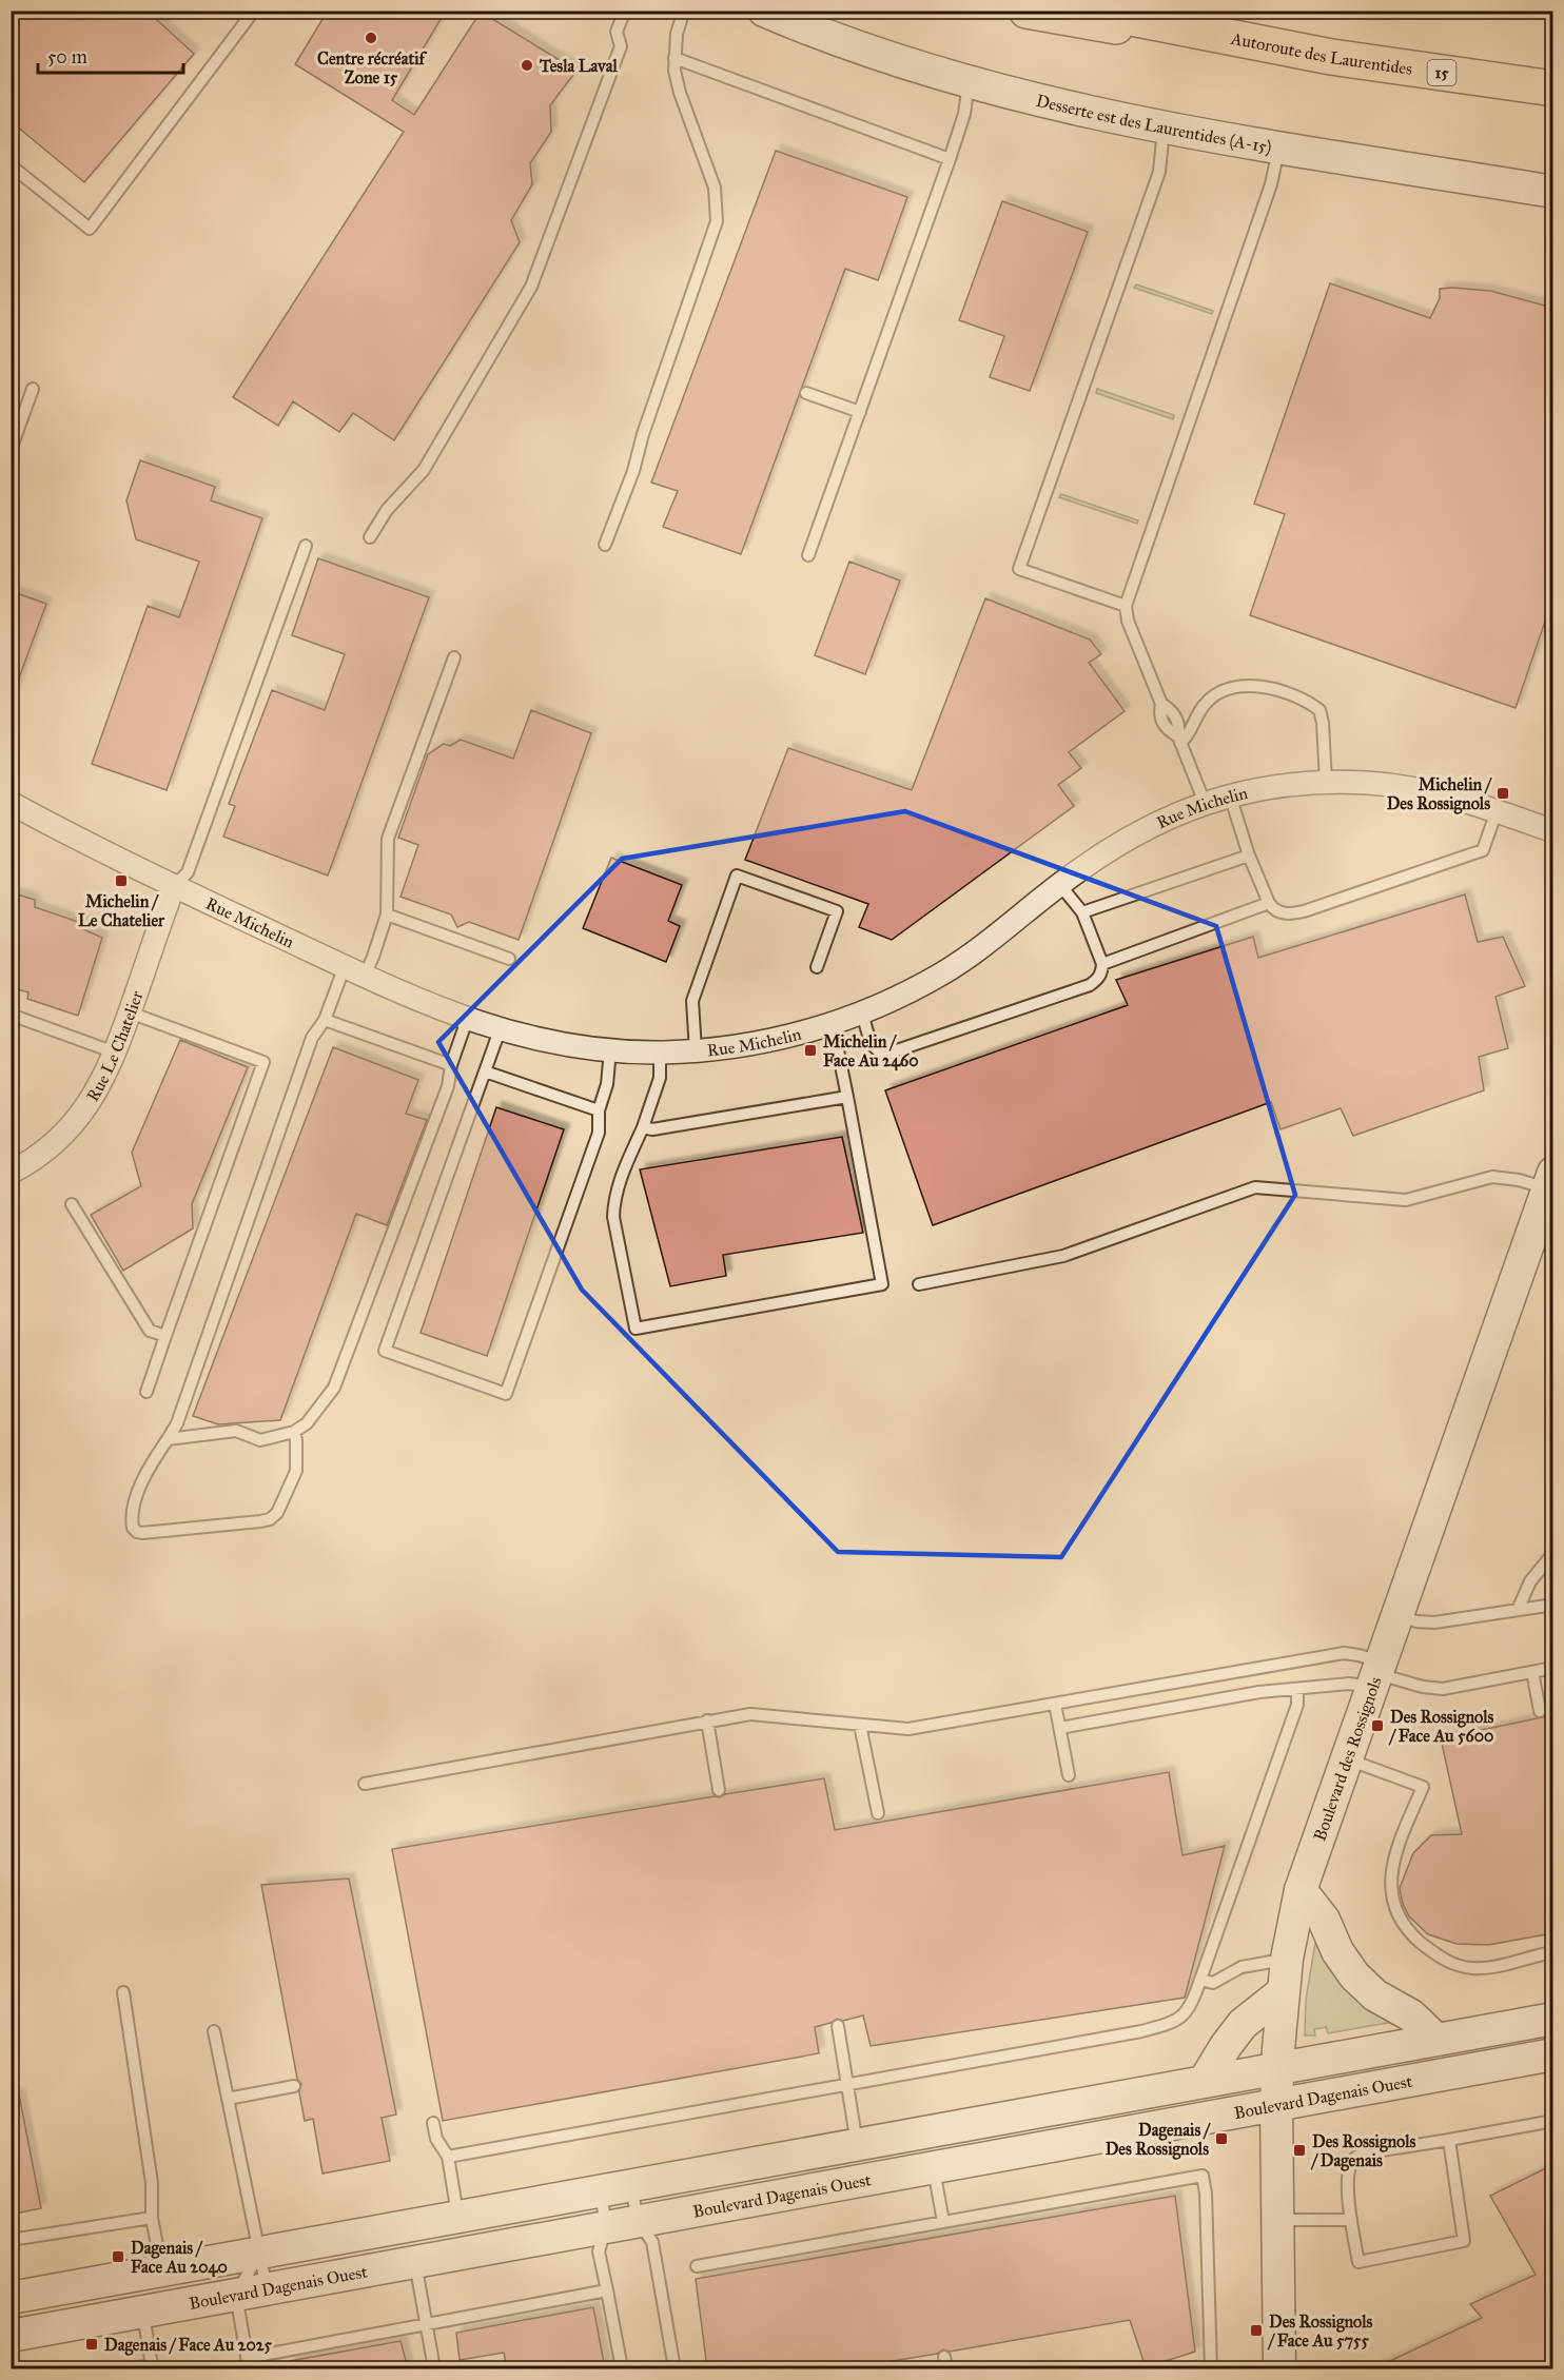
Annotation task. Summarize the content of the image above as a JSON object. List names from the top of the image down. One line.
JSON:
{"streets":{"highway":["Autoroute des Laurentides","15"],"main road":["Desserte est des Laurentides (A-15)","Boulevard des Rossignols","Boulevard Dagenais Ouest"],"street":["Rue Michelin","Rue Le Chatelier"]},"crossings":[["Rue Michelin","Rue Le Chatelier"],["Boulevard des Rossignols","Boulevard Dagenais Ouest"]],"places":{"other":["Centre récréatif Zone 15","Tesla Laval"],"transit":["Michelin / Des Rossignols","Michelin / Le Chatelier","Michelin / Face Au 2460","Des Rossignols / Face Au 5600","Dagenais / Des Rossignols","Des Rossignols / Dagenais","Dagenais / Face Au 2040","Des Rossignols / Face Au 5755","Dagenais / Face Au 2025"]},"scale_bar":"50 m"}
